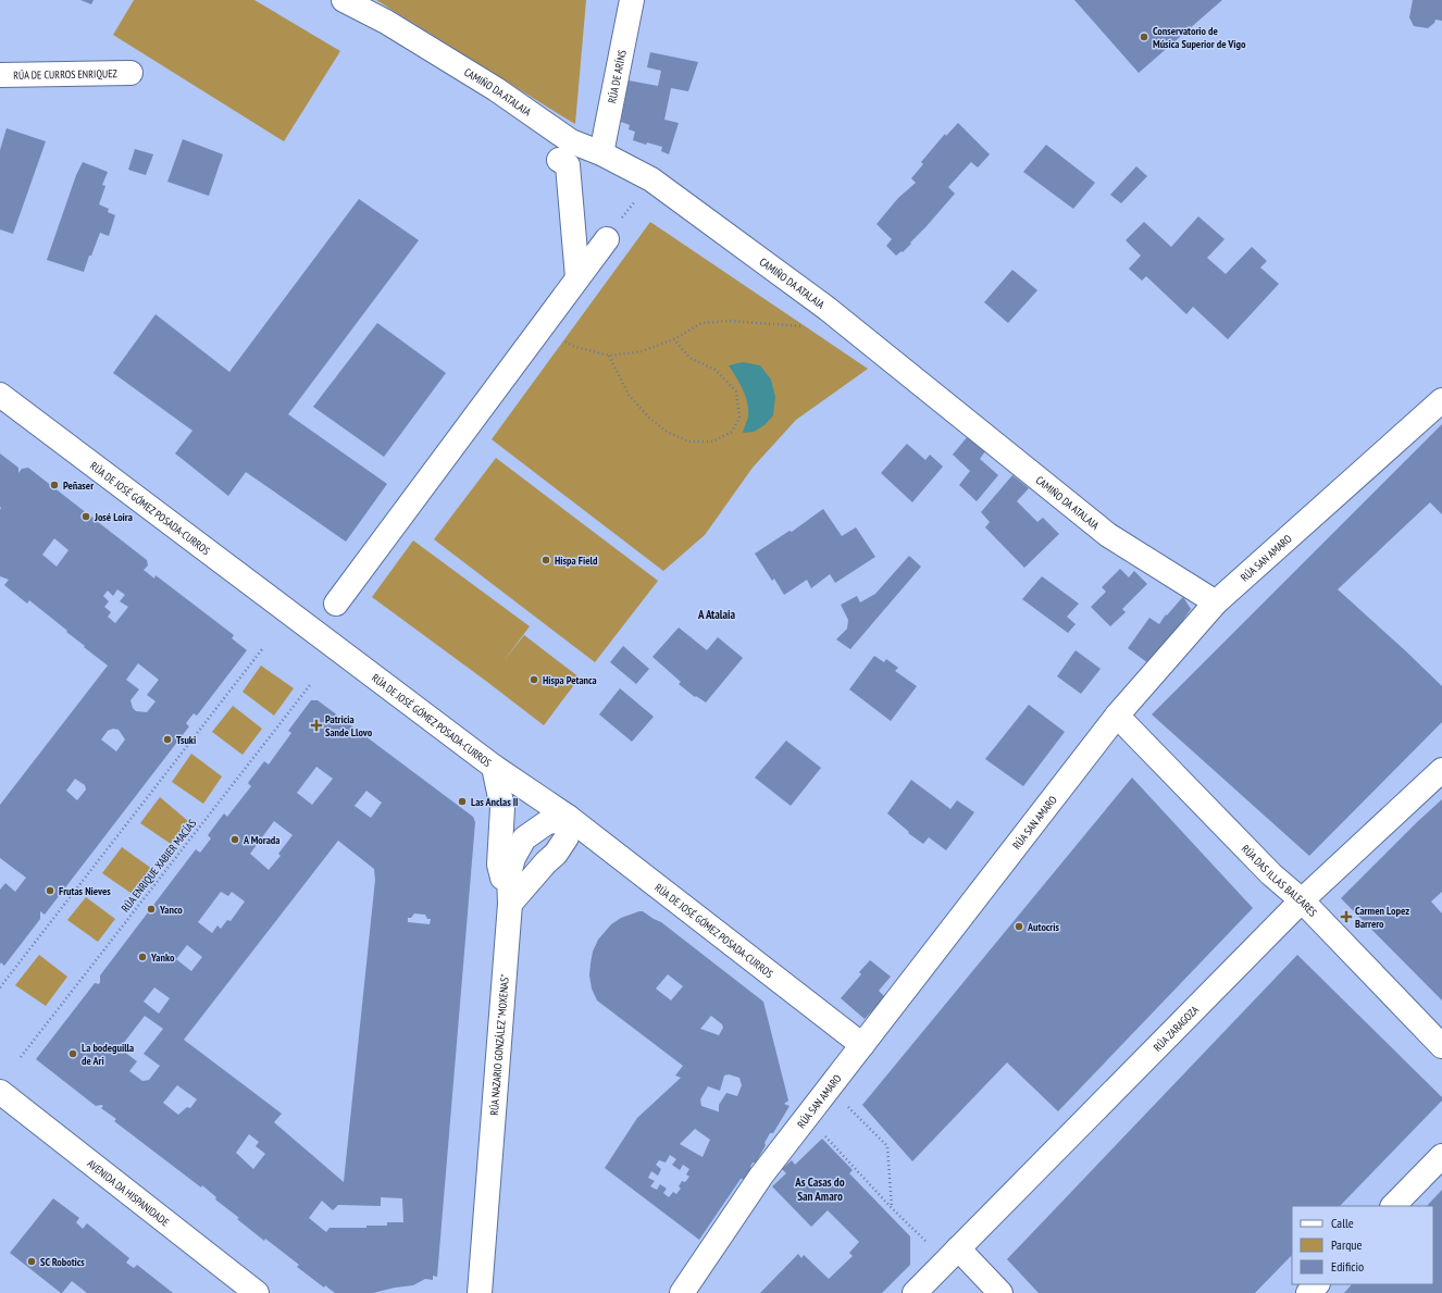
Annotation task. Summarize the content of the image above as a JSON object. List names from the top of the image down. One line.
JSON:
{"streets":{"street":["RÚA DE CURROS ENRIQUEZ","RÚA DE ARÍNS","CAMIÑO DA ATALAIA","RÚA DE JOSÉ GÓMEZ POSADA-CURROS","RÚA SAN AMARO","RÚA DAS ILLAS BALEARES","RÚA ZARAGOZA","RÚA NAZARIO GONZÁLEZ \"MOXENAS\"","AVENIDA DA HISPANIDADE"],"path":["RÚA ENRIQUE XABIER MACÍAS"]},"crossings":[["RÚA DE ARÍNS","CAMIÑO DA ATALAIA"],["CAMIÑO DA ATALAIA","RÚA SAN AMARO"],["RÚA DE JOSÉ GÓMEZ POSADA-CURROS","RÚA SAN AMARO"],["RÚA SAN AMARO","RÚA DAS ILLAS BALEARES"],["RÚA DAS ILLAS BALEARES","RÚA ZARAGOZA"]],"districts":["A Atalaia","As Casas do San Amaro"],"places":{"other":["Conservatorio de Música Superior de Vigo","Peñaser","José Loira","Hispa Field","Hispa Petanca","Tsuki","Las Anclas II","A Morada","Frutas Nieves","Yanco","Autocris","Yanko","La bodeguilla de Ari","SC Robotics"],"health":["Patricia Sande Llovo","Carmen Lopez Barrero"]},"legend":["Calle","Parque","Edificio"]}
